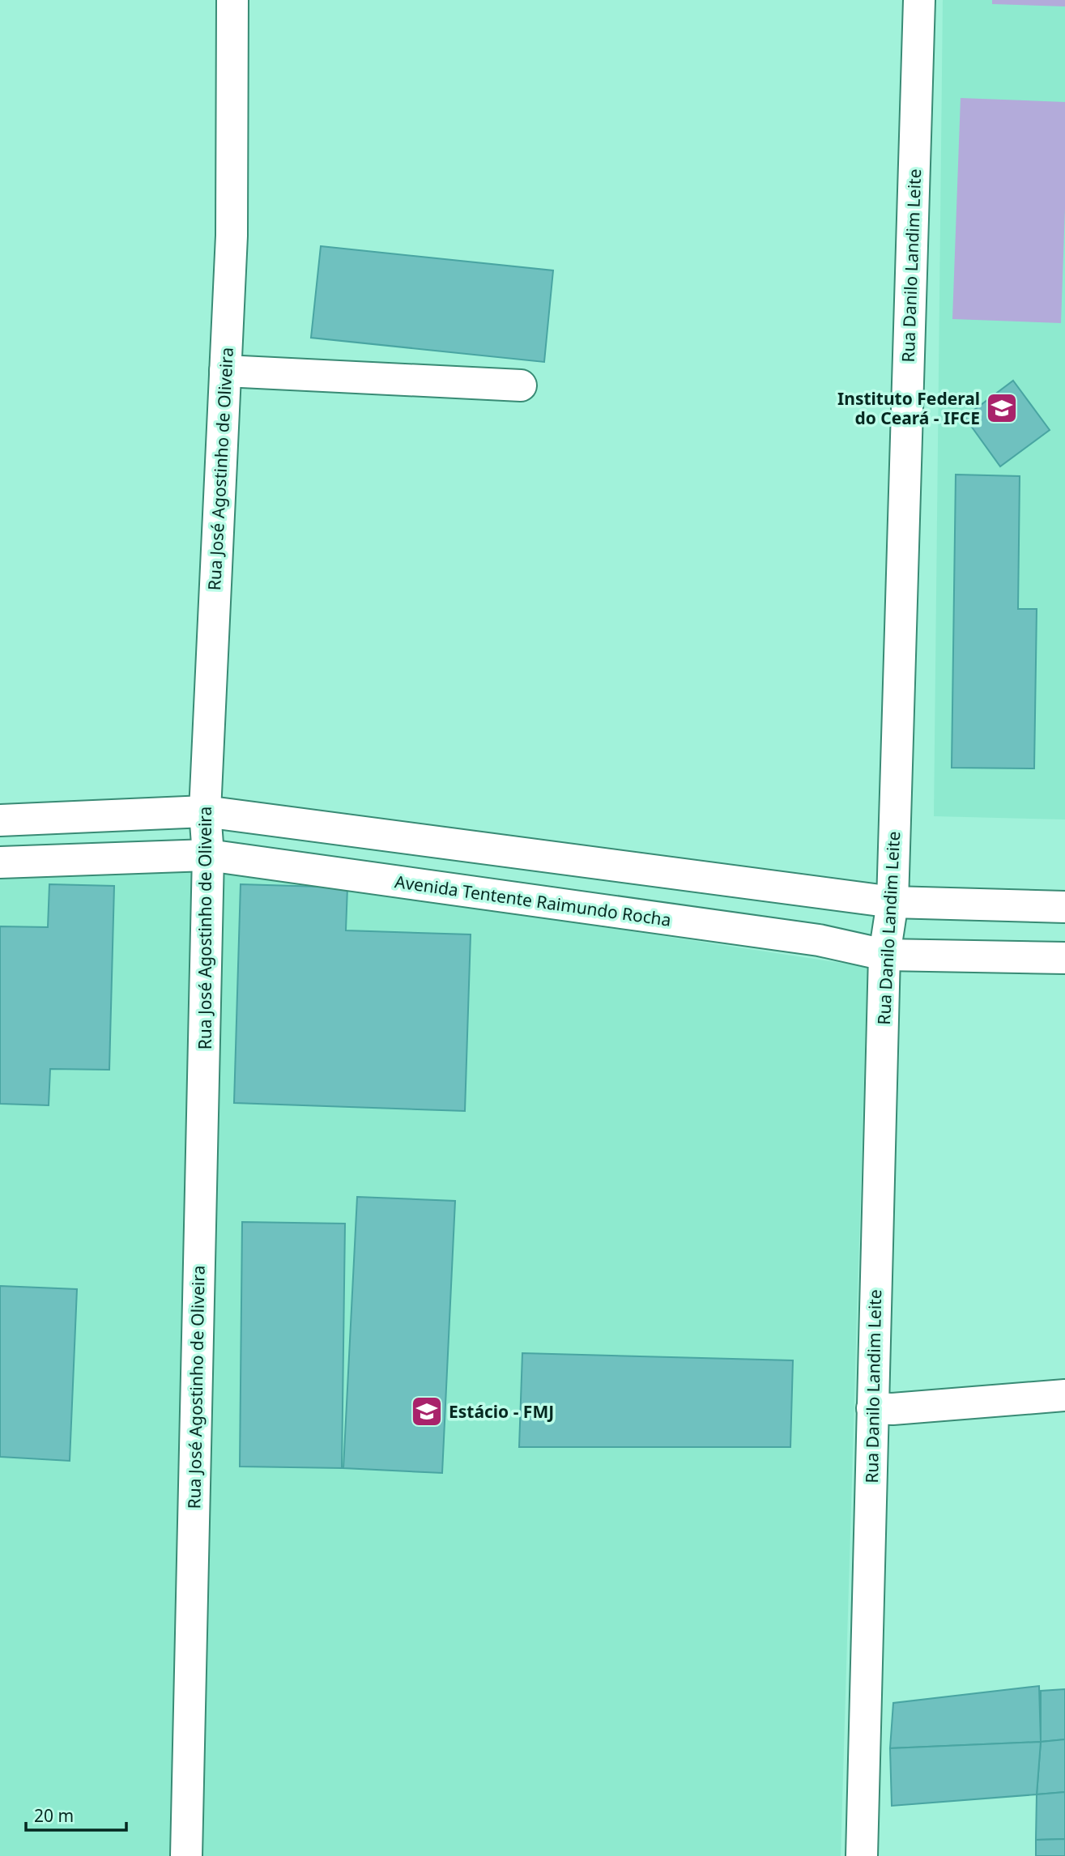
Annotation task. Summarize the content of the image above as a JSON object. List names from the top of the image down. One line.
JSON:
{"streets":{"street":["Rua Danilo Landim Leite","Rua José Agostinho de Oliveira","Avenida Tentente Raimundo Rocha"]},"crossings":[["Rua Danilo Landim Leite","Avenida Tentente Raimundo Rocha"],["Rua José Agostinho de Oliveira","Avenida Tentente Raimundo Rocha"]],"places":{"school or university":["Instituto Federal do Ceará - IFCE","Estácio - FMJ"]},"scale_bar":"20 m"}
